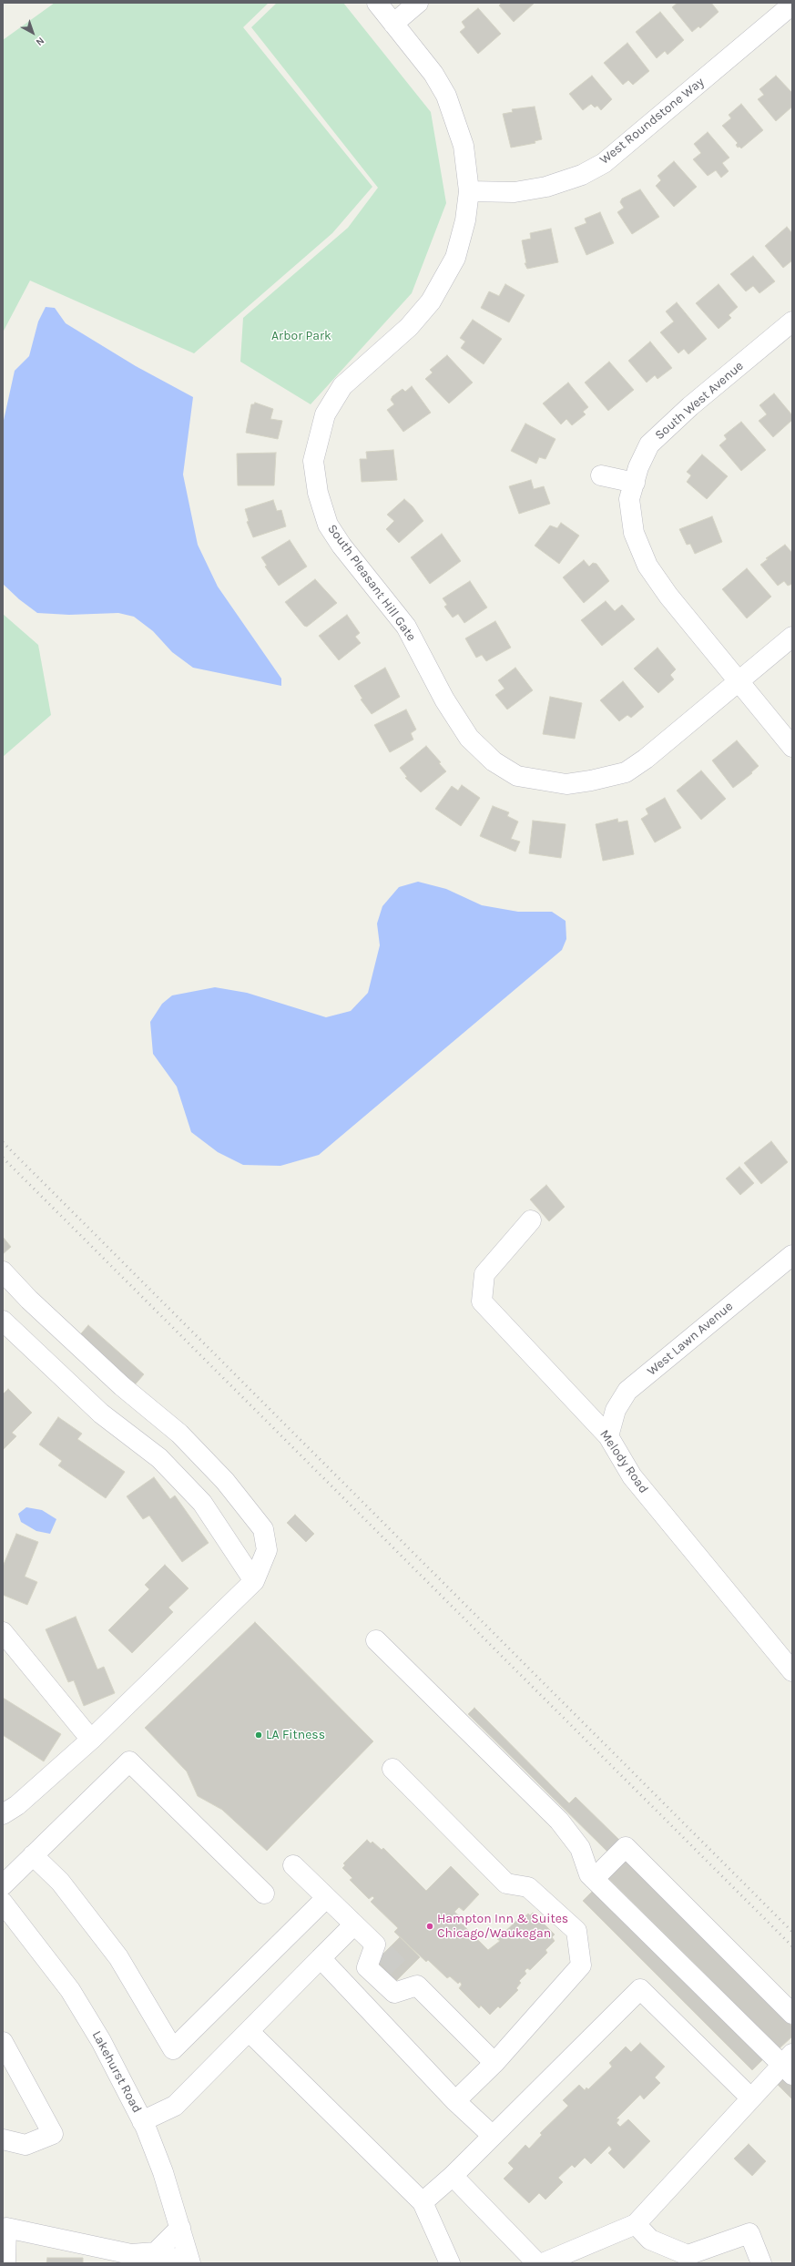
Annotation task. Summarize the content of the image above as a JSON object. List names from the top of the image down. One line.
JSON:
{"streets":{"street":["West Roundstone Way","South West Avenue","South Pleasant Hill Gate","West Lawn Avenue","Melody Road","Lakehurst Road"]},"crossings":[["West Roundstone Way","South Pleasant Hill Gate"],["South West Avenue","South Pleasant Hill Gate"],["West Lawn Avenue","Melody Road"]],"parks":["Arbor Park"],"places":["LA Fitness","Hampton Inn & Suites Chicago/Waukegan"],"north":"bottom right"}
